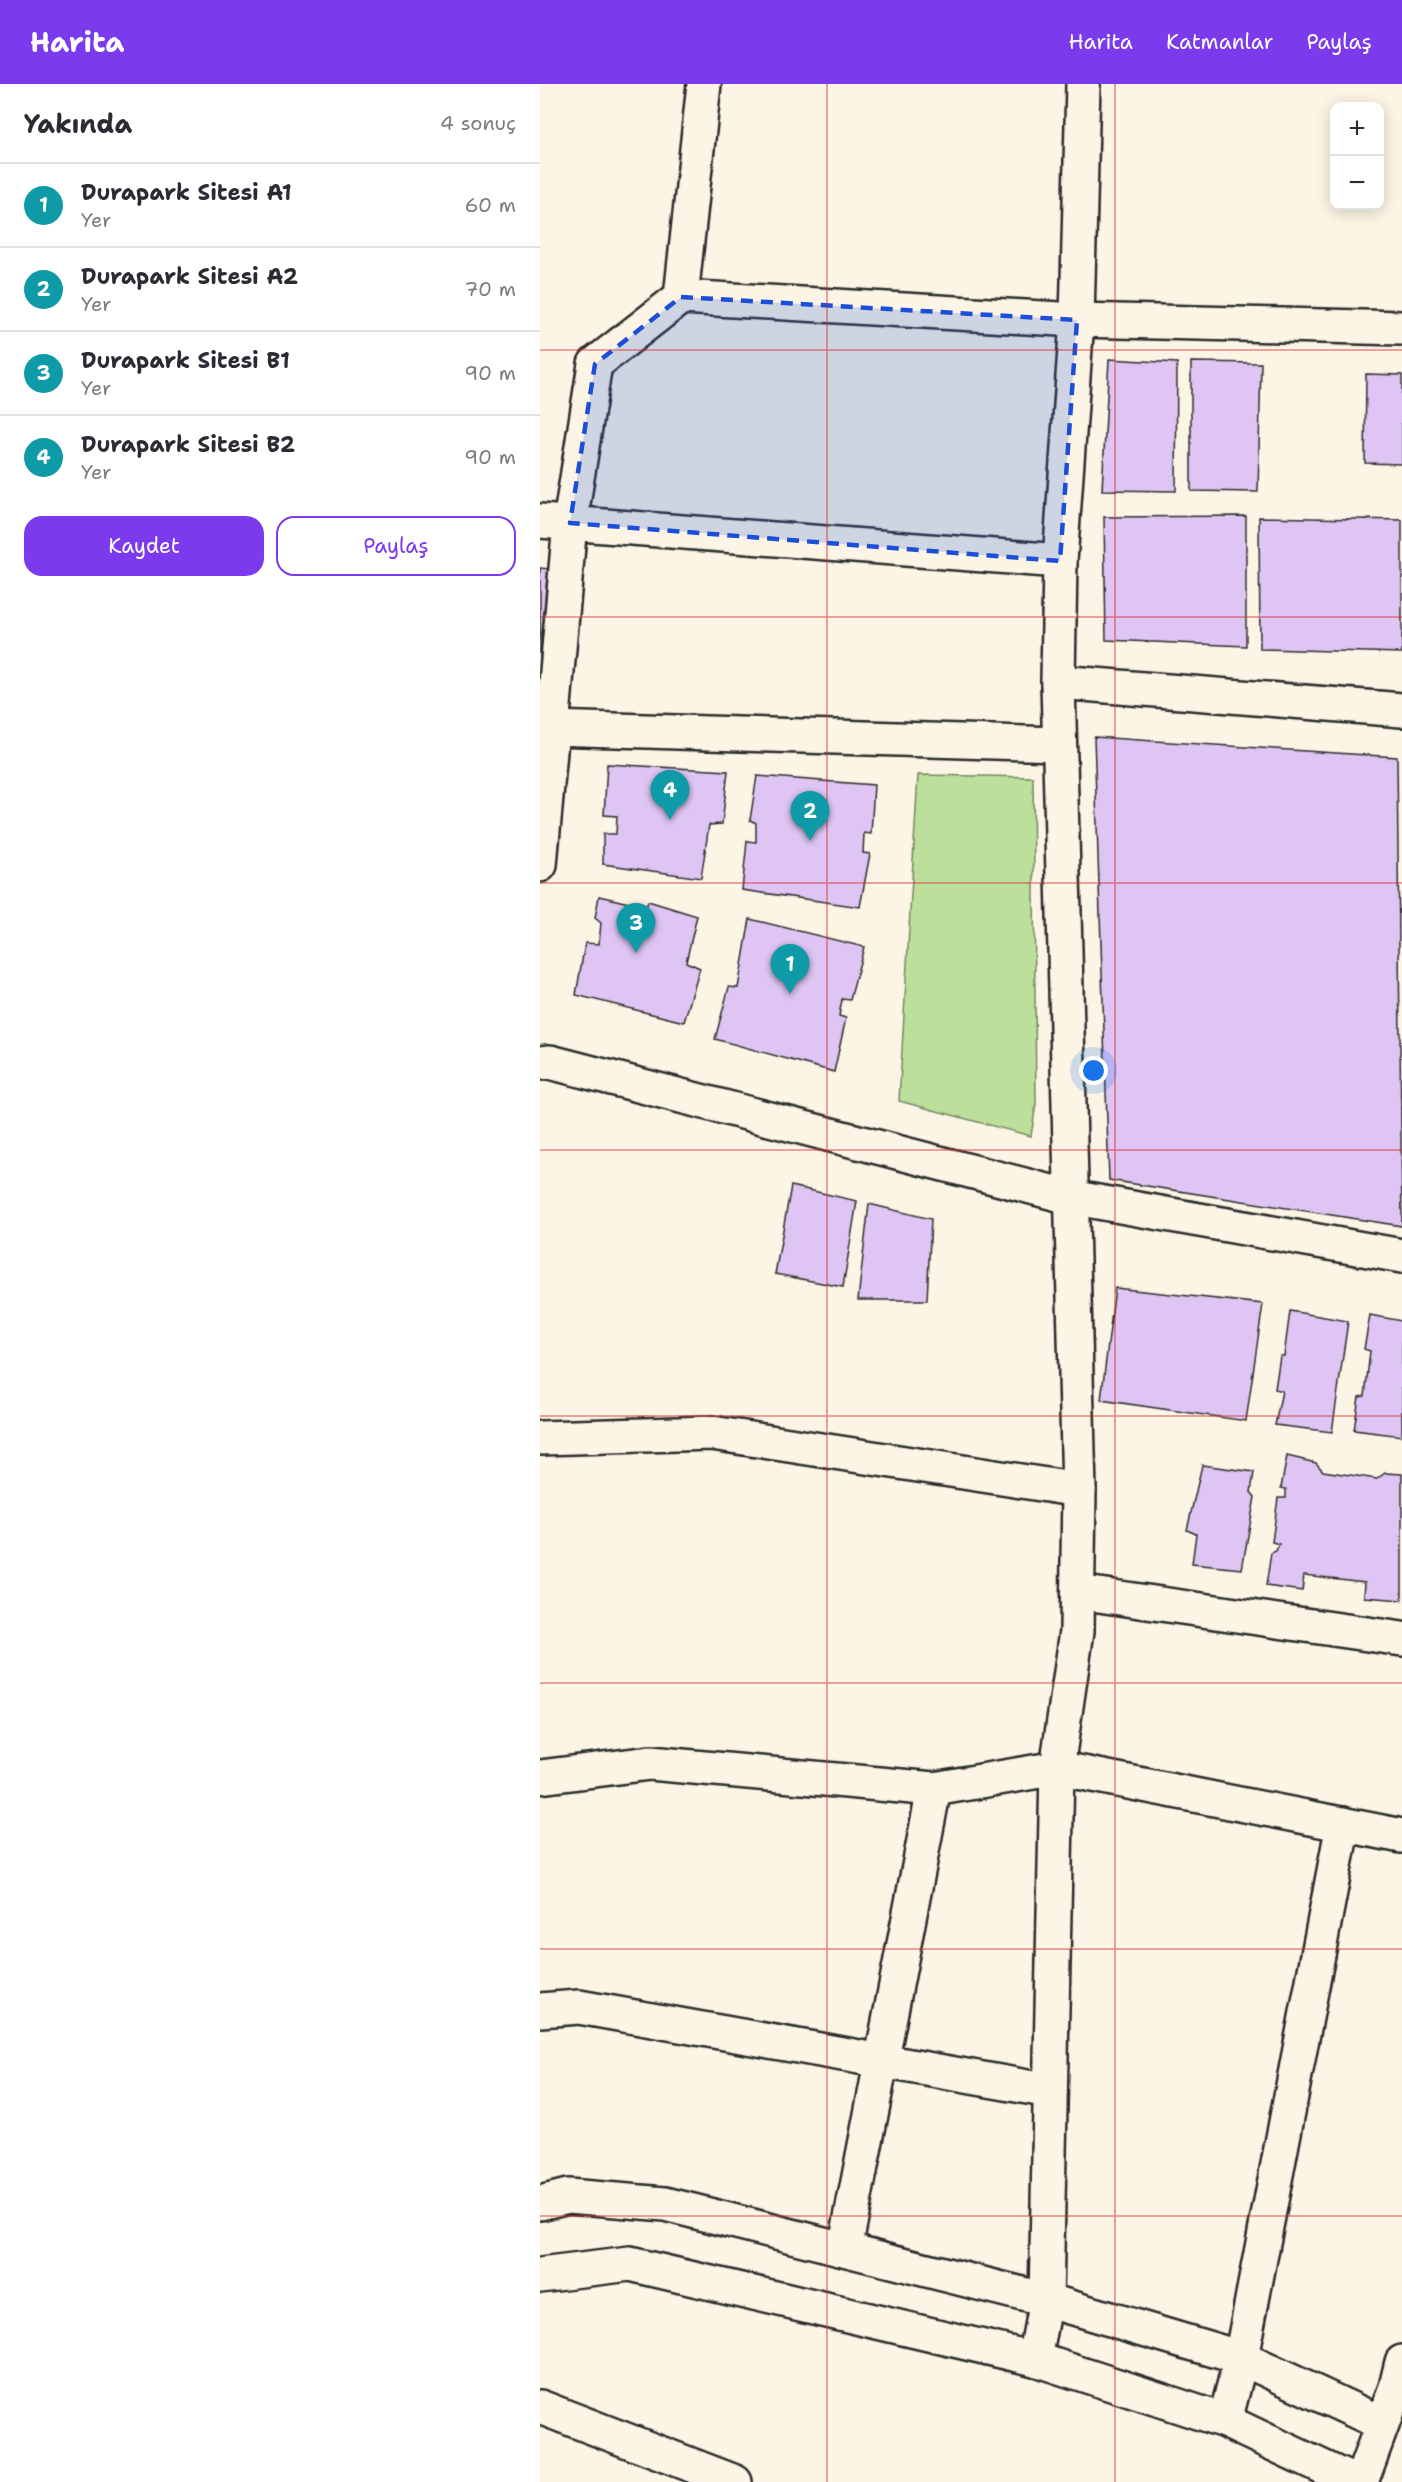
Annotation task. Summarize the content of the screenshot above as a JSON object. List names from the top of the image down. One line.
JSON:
{"page":{"header":"Harita","nav":["Harita","Katmanlar","Paylaş"],"heading":["Yakında","4 sonuç"],"map_buttons":["+","−"],"list":[{"mark":"1","name":"Durapark Sitesi A1","note":"Yer","value":"60 m"},{"mark":"2","name":"Durapark Sitesi A2","note":"Yer","value":"70 m"},{"mark":"3","name":"Durapark Sitesi B1","note":"Yer","value":"90 m"},{"mark":"4","name":"Durapark Sitesi B2","note":"Yer","value":"90 m"}],"buttons":["Kaydet","Paylaş"],"pins":["4","2","3","1"]}}
